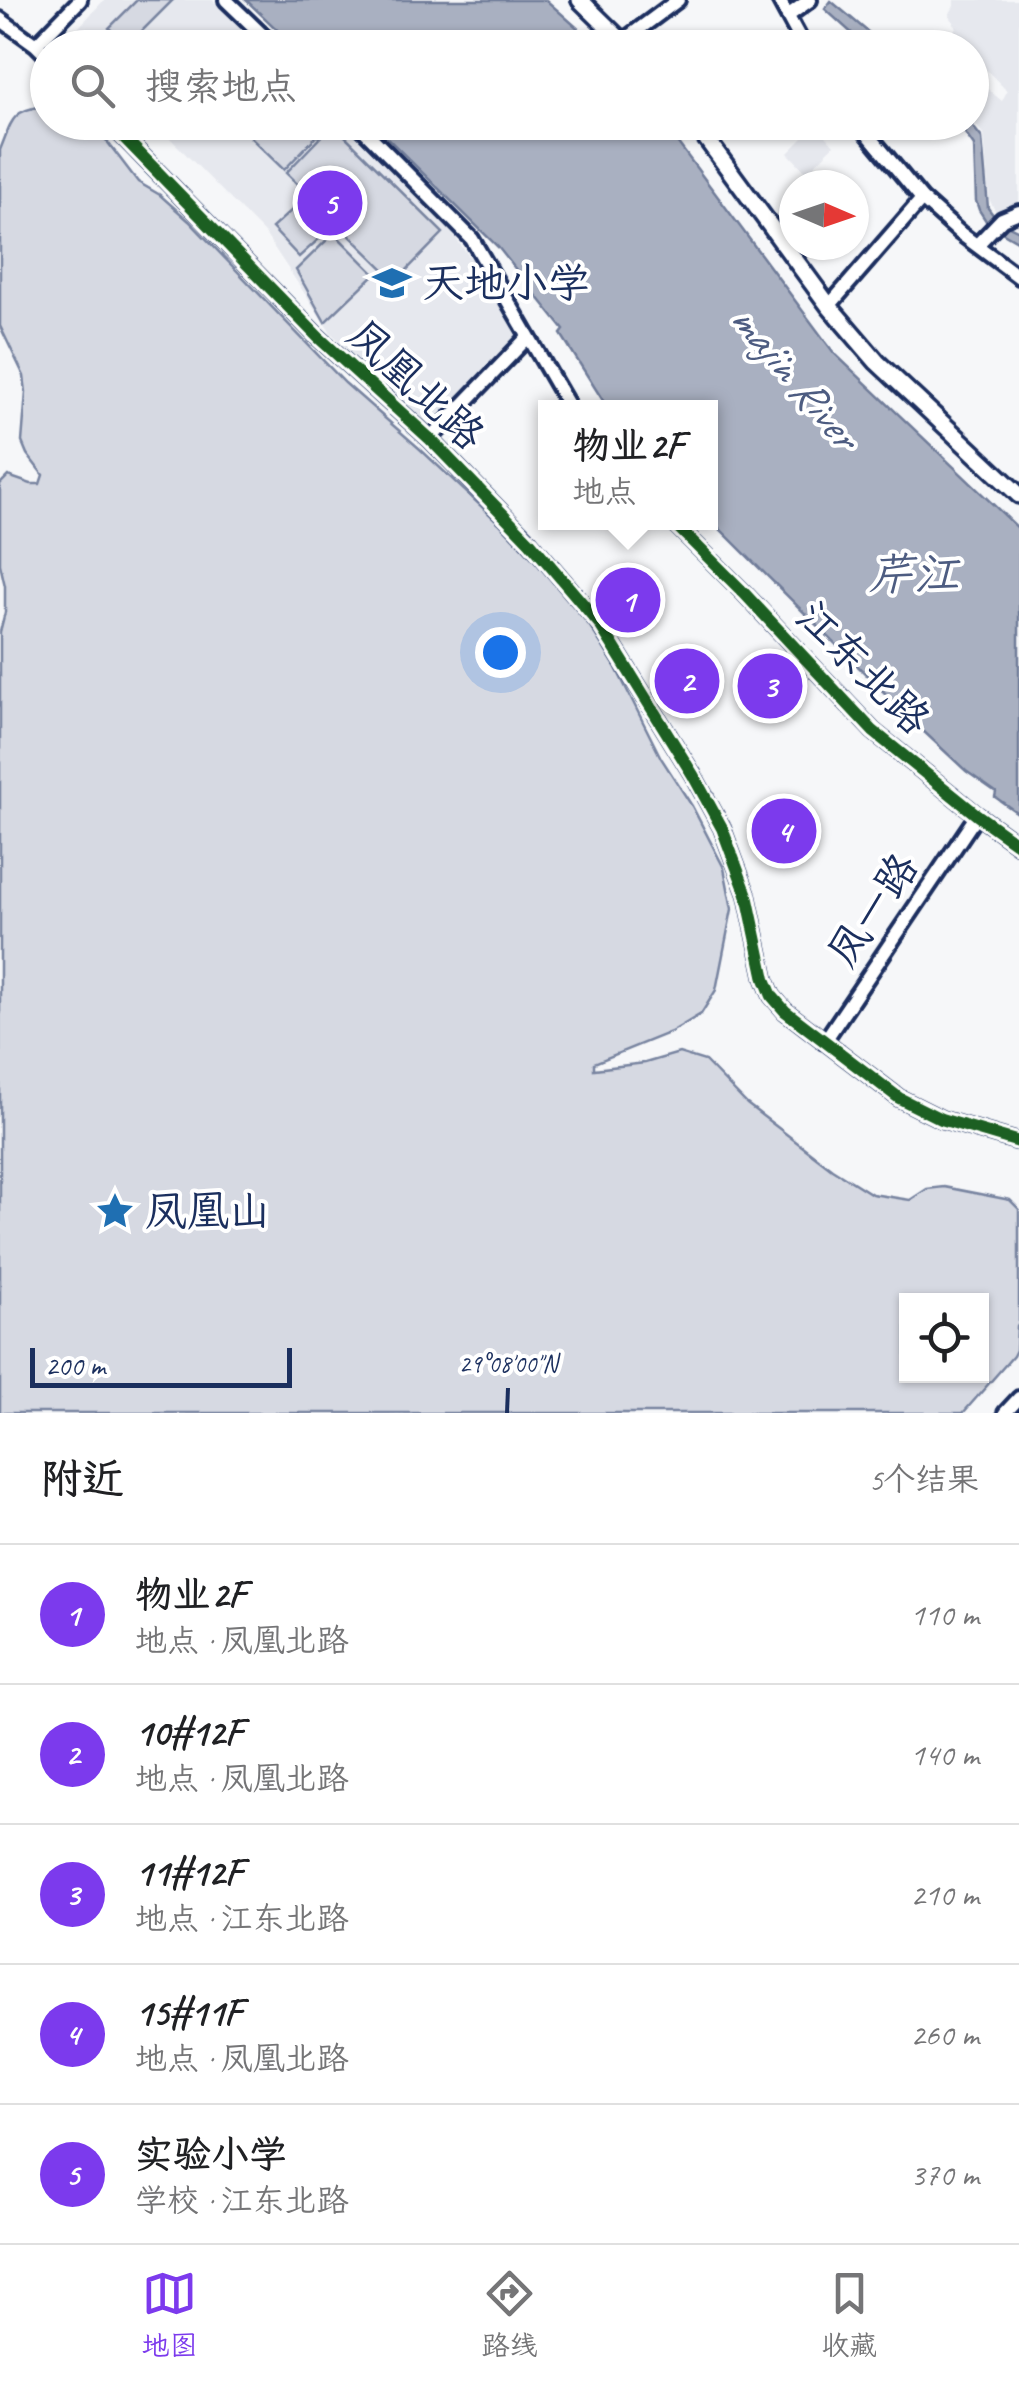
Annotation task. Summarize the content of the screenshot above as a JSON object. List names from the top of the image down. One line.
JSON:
{"streets":{"street":["凤凰北路","江东北路","凤一路"]},"crossings":[["凤凰北路","凤一路"],["江东北路","凤一路"]],"water":["majin River","芹江"],"places":{"school or university":["天地小学"],"place":["凤凰山"]},"scale_bar":"200 m","north":"right","page":{"search":"搜索地点","pins":["5","1","2","3","4"],"popup":["物业2F","地点"],"scale":"200 m","heading":["附近","5个结果"],"list":[{"mark":"1","name":"物业2F","note":"地点 · 凤凰北路","value":"110 m"},{"mark":"2","name":"10#12F","note":"地点 · 凤凰北路","value":"140 m"},{"mark":"3","name":"11#12F","note":"地点 · 江东北路","value":"210 m"},{"mark":"4","name":"15#11F","note":"地点 · 凤凰北路","value":"260 m"},{"mark":"5","name":"实验小学","note":"学校 · 江东北路","value":"370 m"}],"nav":["地图","路线","收藏"]},"coordinates":["29°08'00\"N"]}
